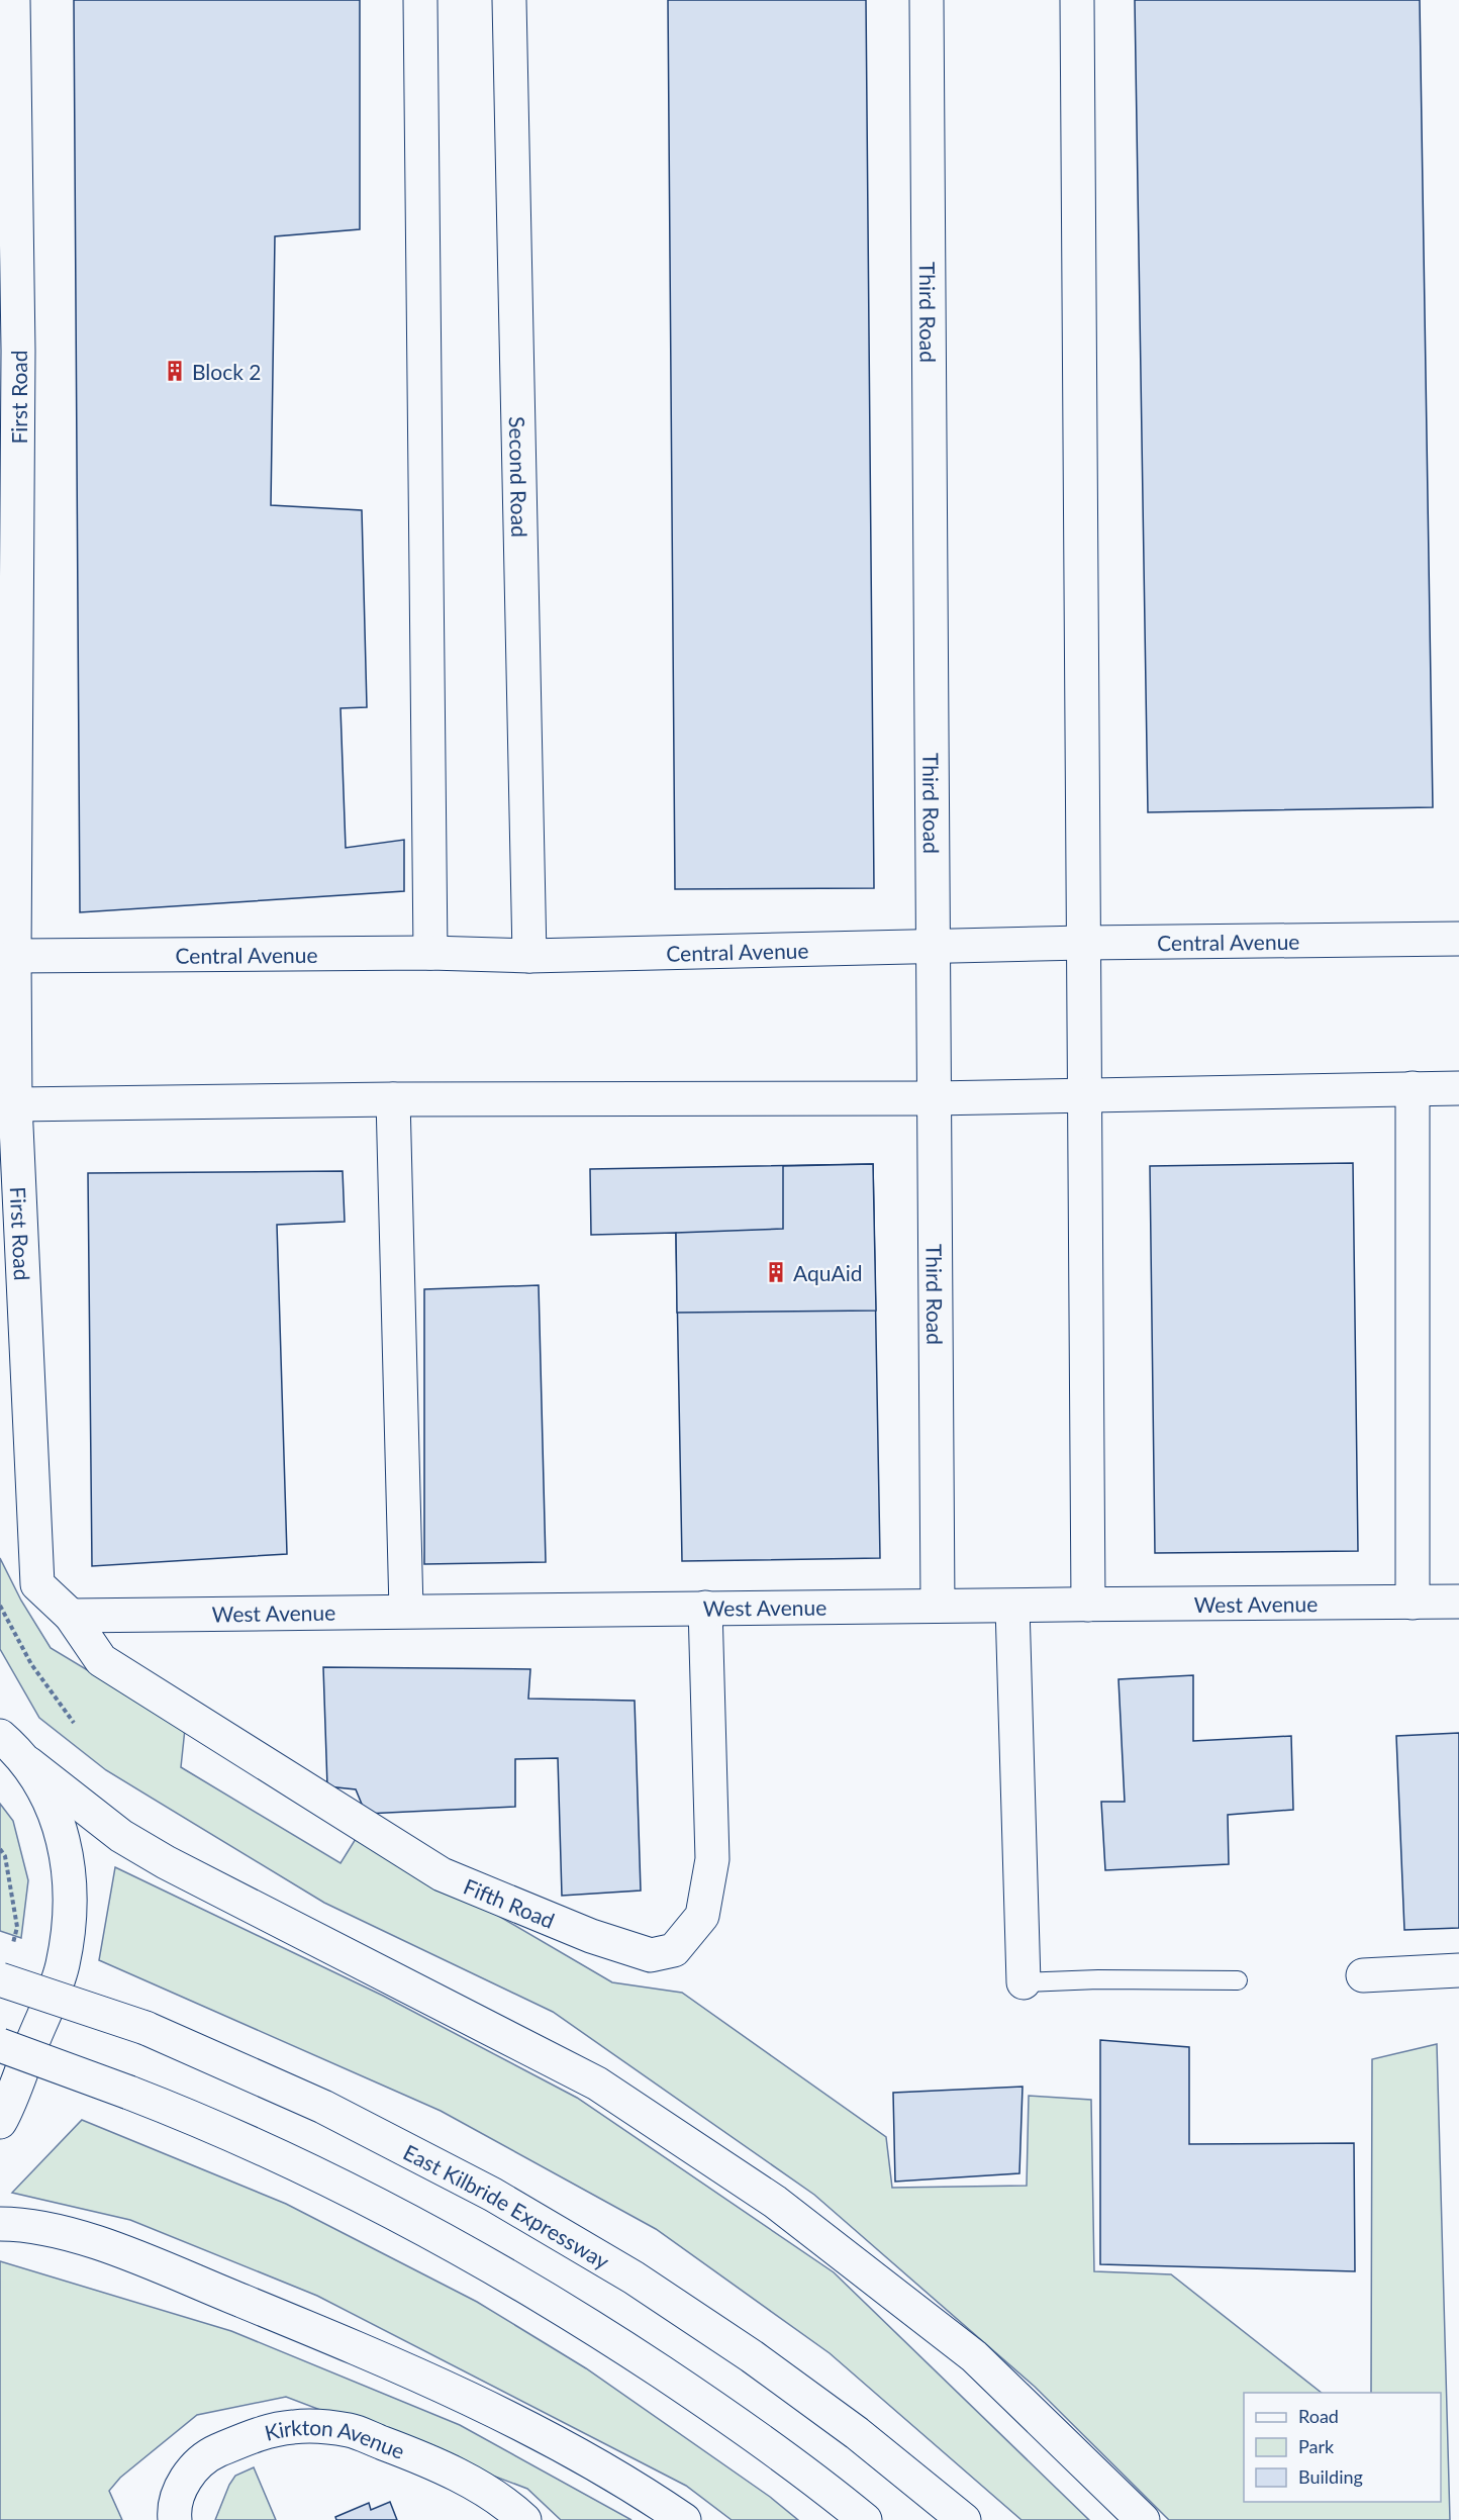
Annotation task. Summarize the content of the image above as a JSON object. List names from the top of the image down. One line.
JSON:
{"streets":{"main road":["Third Road","First Road","Second Road","Central Avenue","West Avenue","Fifth Road","East Kilbride Expressway","Kirkton Avenue"]},"crossings":[["Third Road","Central Avenue"],["Third Road","West Avenue"],["First Road","Central Avenue"],["First Road","West Avenue"],["First Road","Fifth Road"],["Second Road","Central Avenue"],["West Avenue","Fifth Road"]],"places":{"building":["Block 2","AquAid"]},"legend":["Road","Park","Building"]}
